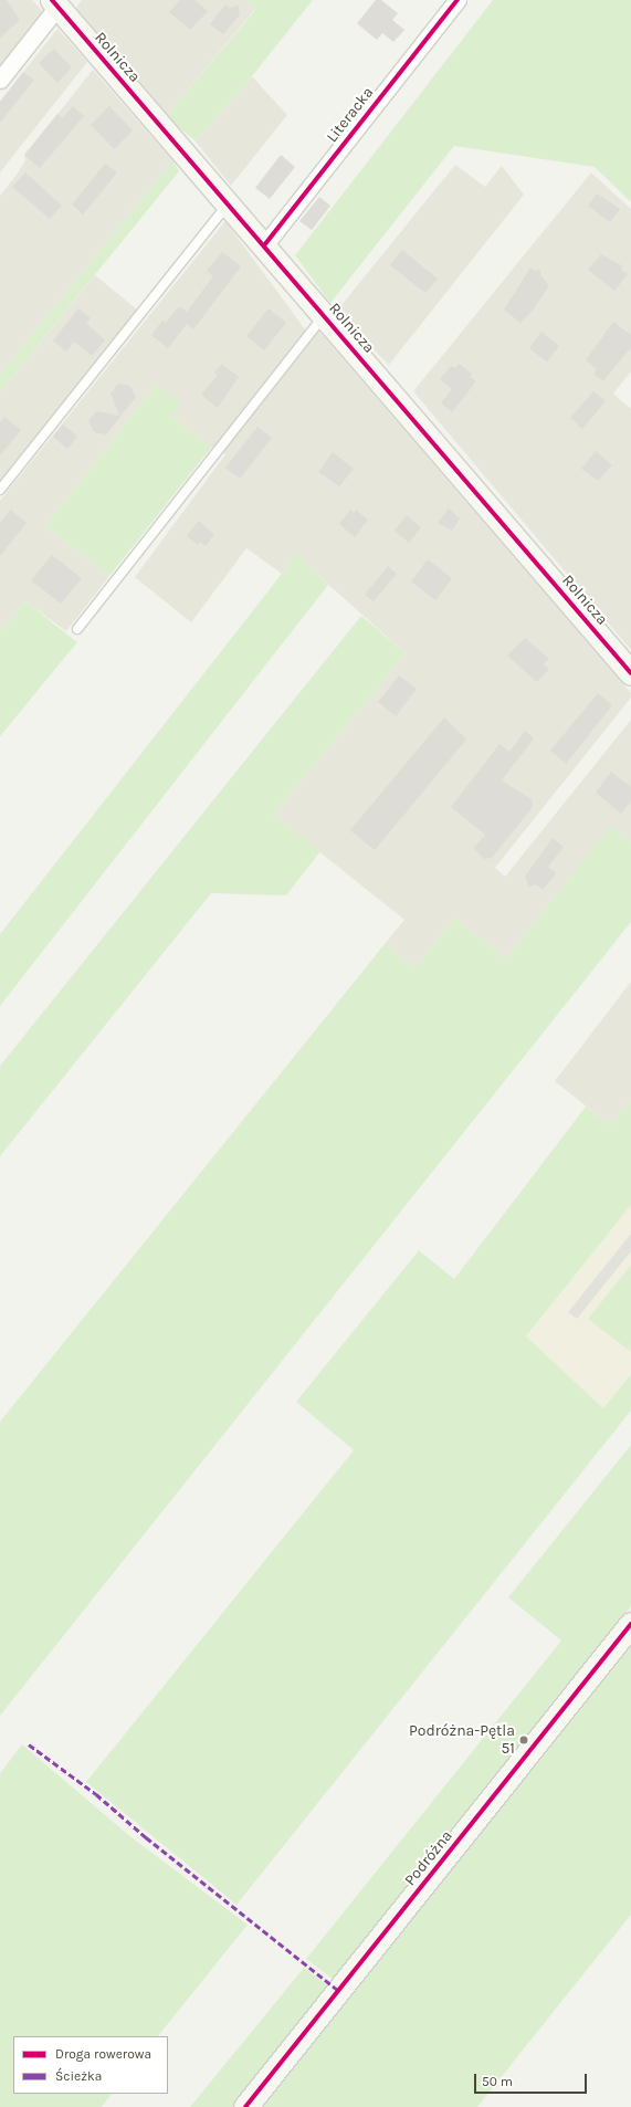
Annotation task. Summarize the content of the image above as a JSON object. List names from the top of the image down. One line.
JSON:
{"streets":{"street":["Rolnicza","Literacka","Podróżna"]},"crossings":[["Rolnicza","Literacka"]],"places":["Podróżna-Pętla 51"],"legend":["Droga rowerowa","Ścieżka"],"scale_bar":"50 m"}
